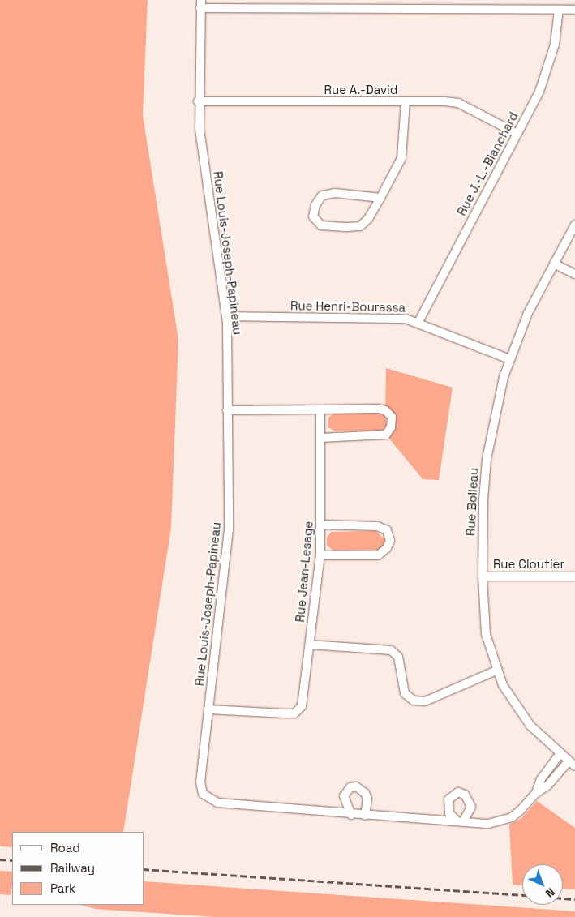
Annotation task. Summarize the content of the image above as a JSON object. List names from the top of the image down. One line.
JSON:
{"streets":{"street":["Rue A.-David","Rue J.-L.-Blanchard","Rue Louis-Joseph-Papineau","Rue Henri-Bourassa","Rue Boileau","Rue Cloutier","Rue Jean-Lesage"]},"crossings":[["Rue A.-David","Rue J.-L.-Blanchard"],["Rue A.-David","Rue Louis-Joseph-Papineau"],["Rue J.-L.-Blanchard","Rue Louis-Joseph-Papineau"],["Rue J.-L.-Blanchard","Rue Henri-Bourassa"],["Rue Louis-Joseph-Papineau","Rue Henri-Bourassa"],["Rue Louis-Joseph-Papineau","Rue Boileau"],["Rue Louis-Joseph-Papineau","Rue Jean-Lesage"],["Rue Henri-Bourassa","Rue Boileau"],["Rue Boileau","Rue Cloutier"]],"legend":["Road","Railway","Park"],"north":"bottom right"}
